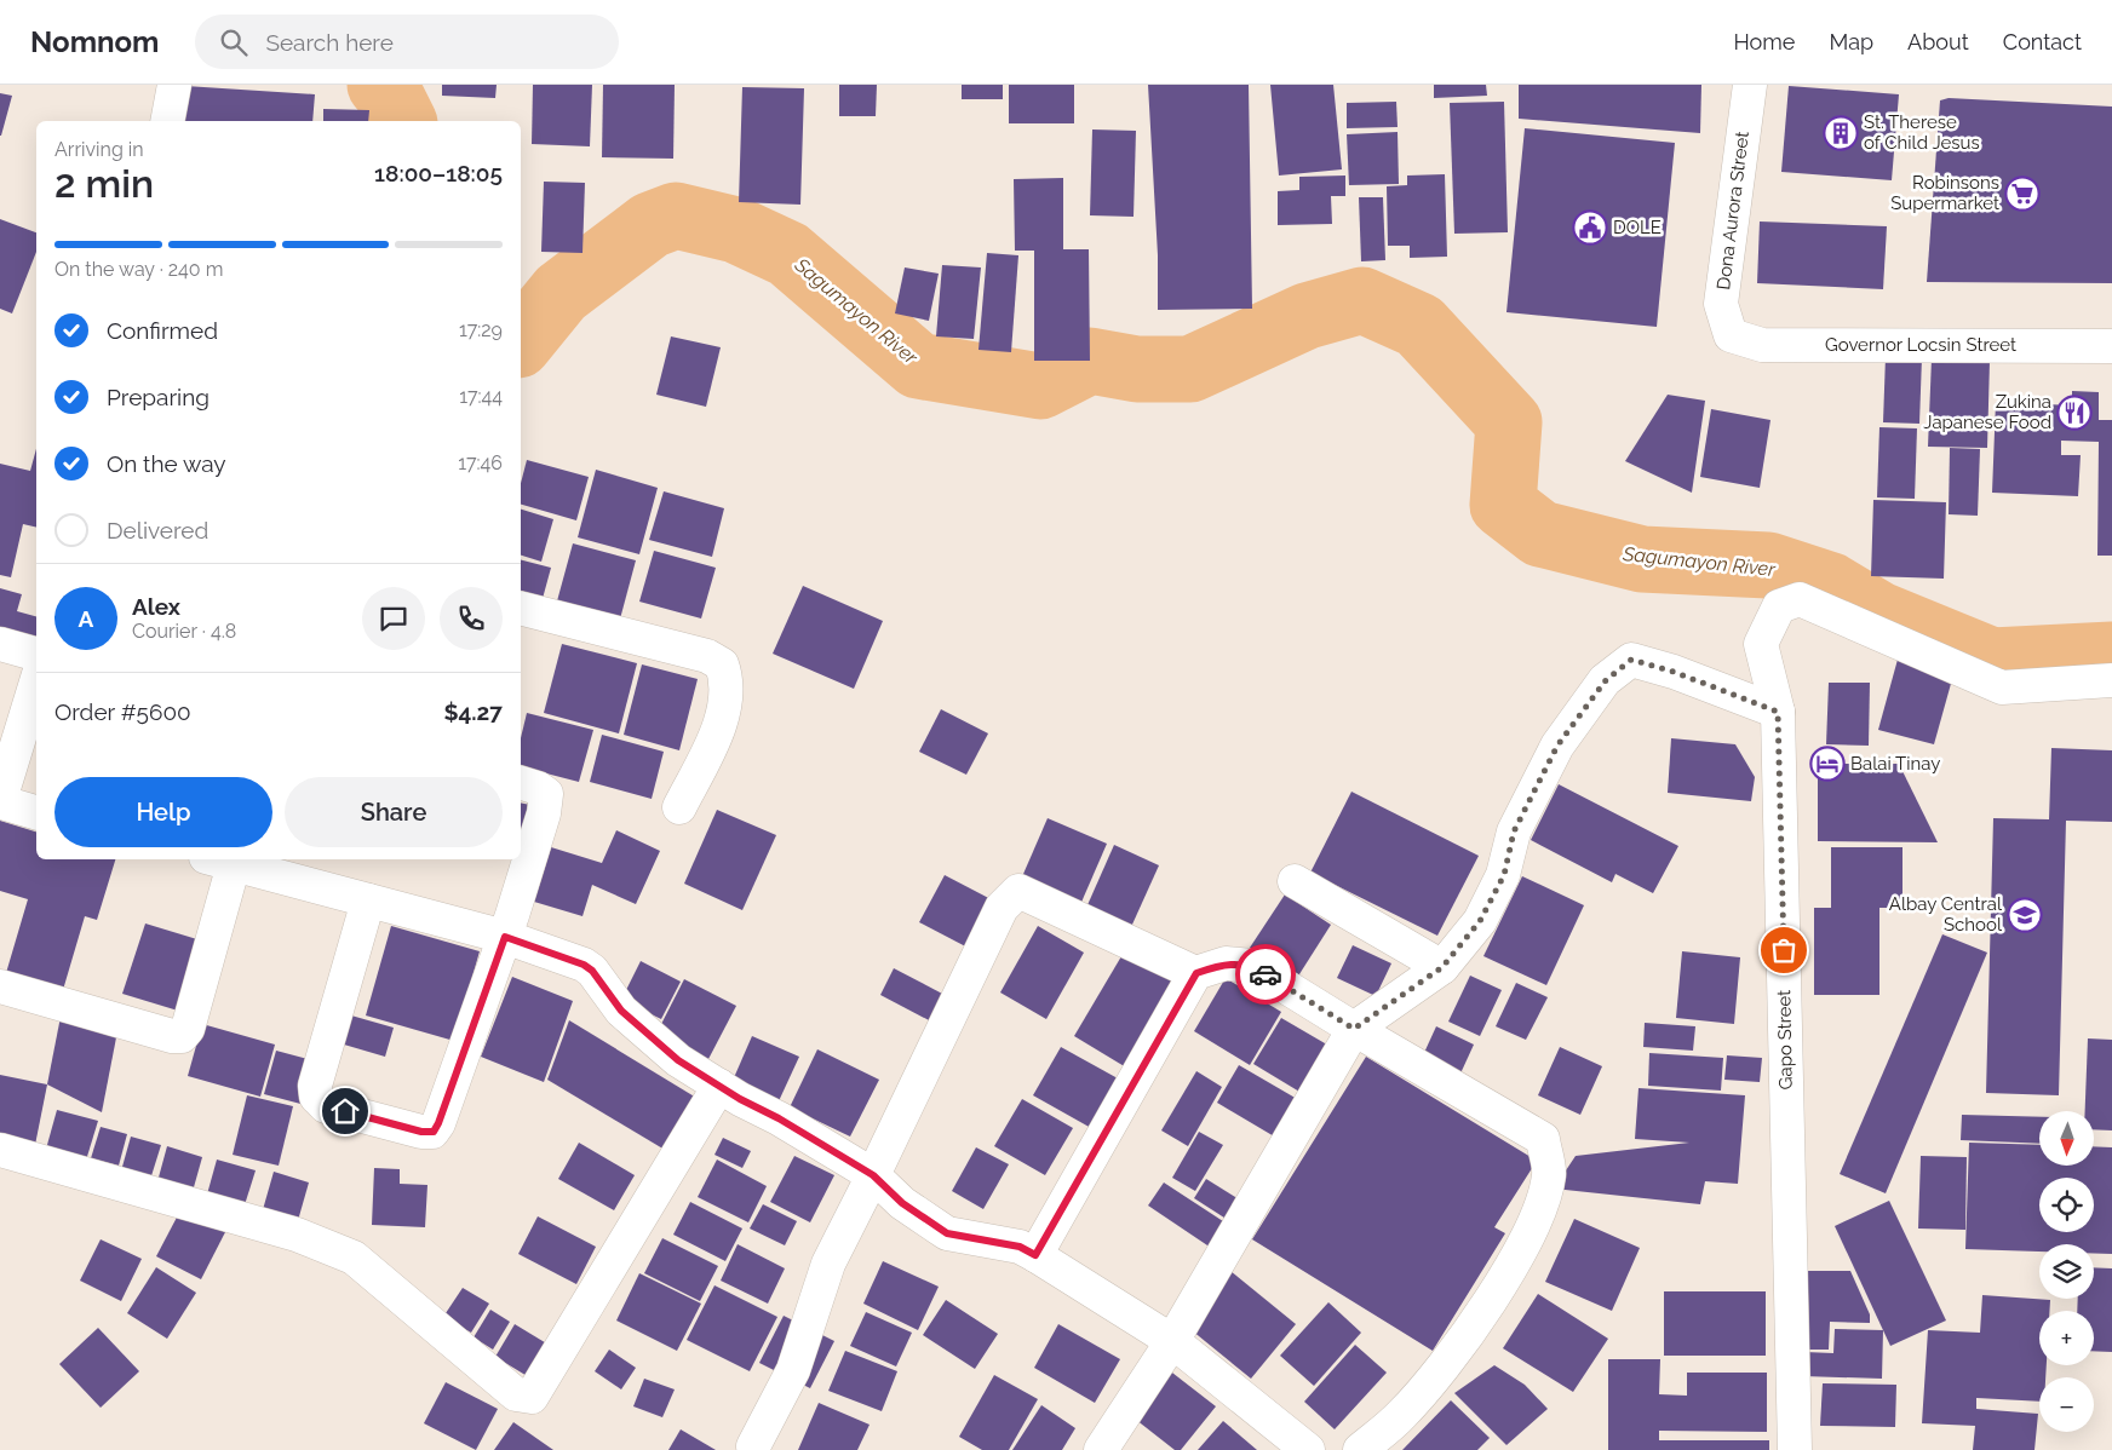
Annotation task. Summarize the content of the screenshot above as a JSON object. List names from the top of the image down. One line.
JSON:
{"streets":{"street":["Dona Aurora Street","Governor Locsin Street","Gapo Street"]},"crossings":[["Dona Aurora Street","Governor Locsin Street"]],"water":["Sagumayon River"],"places":{"building":["St. Therese of Child Jesus"],"supermarket":["Robinsons Supermarket"],"public building":["DOLE"],"restaurant":["Zukina Japanese Food"],"hotel":["Balai Tinay"],"school or university":["Albay Central School"]},"north":"bottom","page":{"header":"Nomnom","search":"Search here","nav":["Home","Map","About","Contact"],"heading":["2 min","Arriving in","18:00–18:05"],"panel":["Alex","Courier · 4.8","Order #5600","$4.27"],"bar":"On the way · 240 m","list":[["Confirmed","17:29"],["Preparing","17:44"],["On the way","17:46"],"Delivered"],"round":"A","buttons":["Help","Share"],"map_buttons":["+","−"]}}
